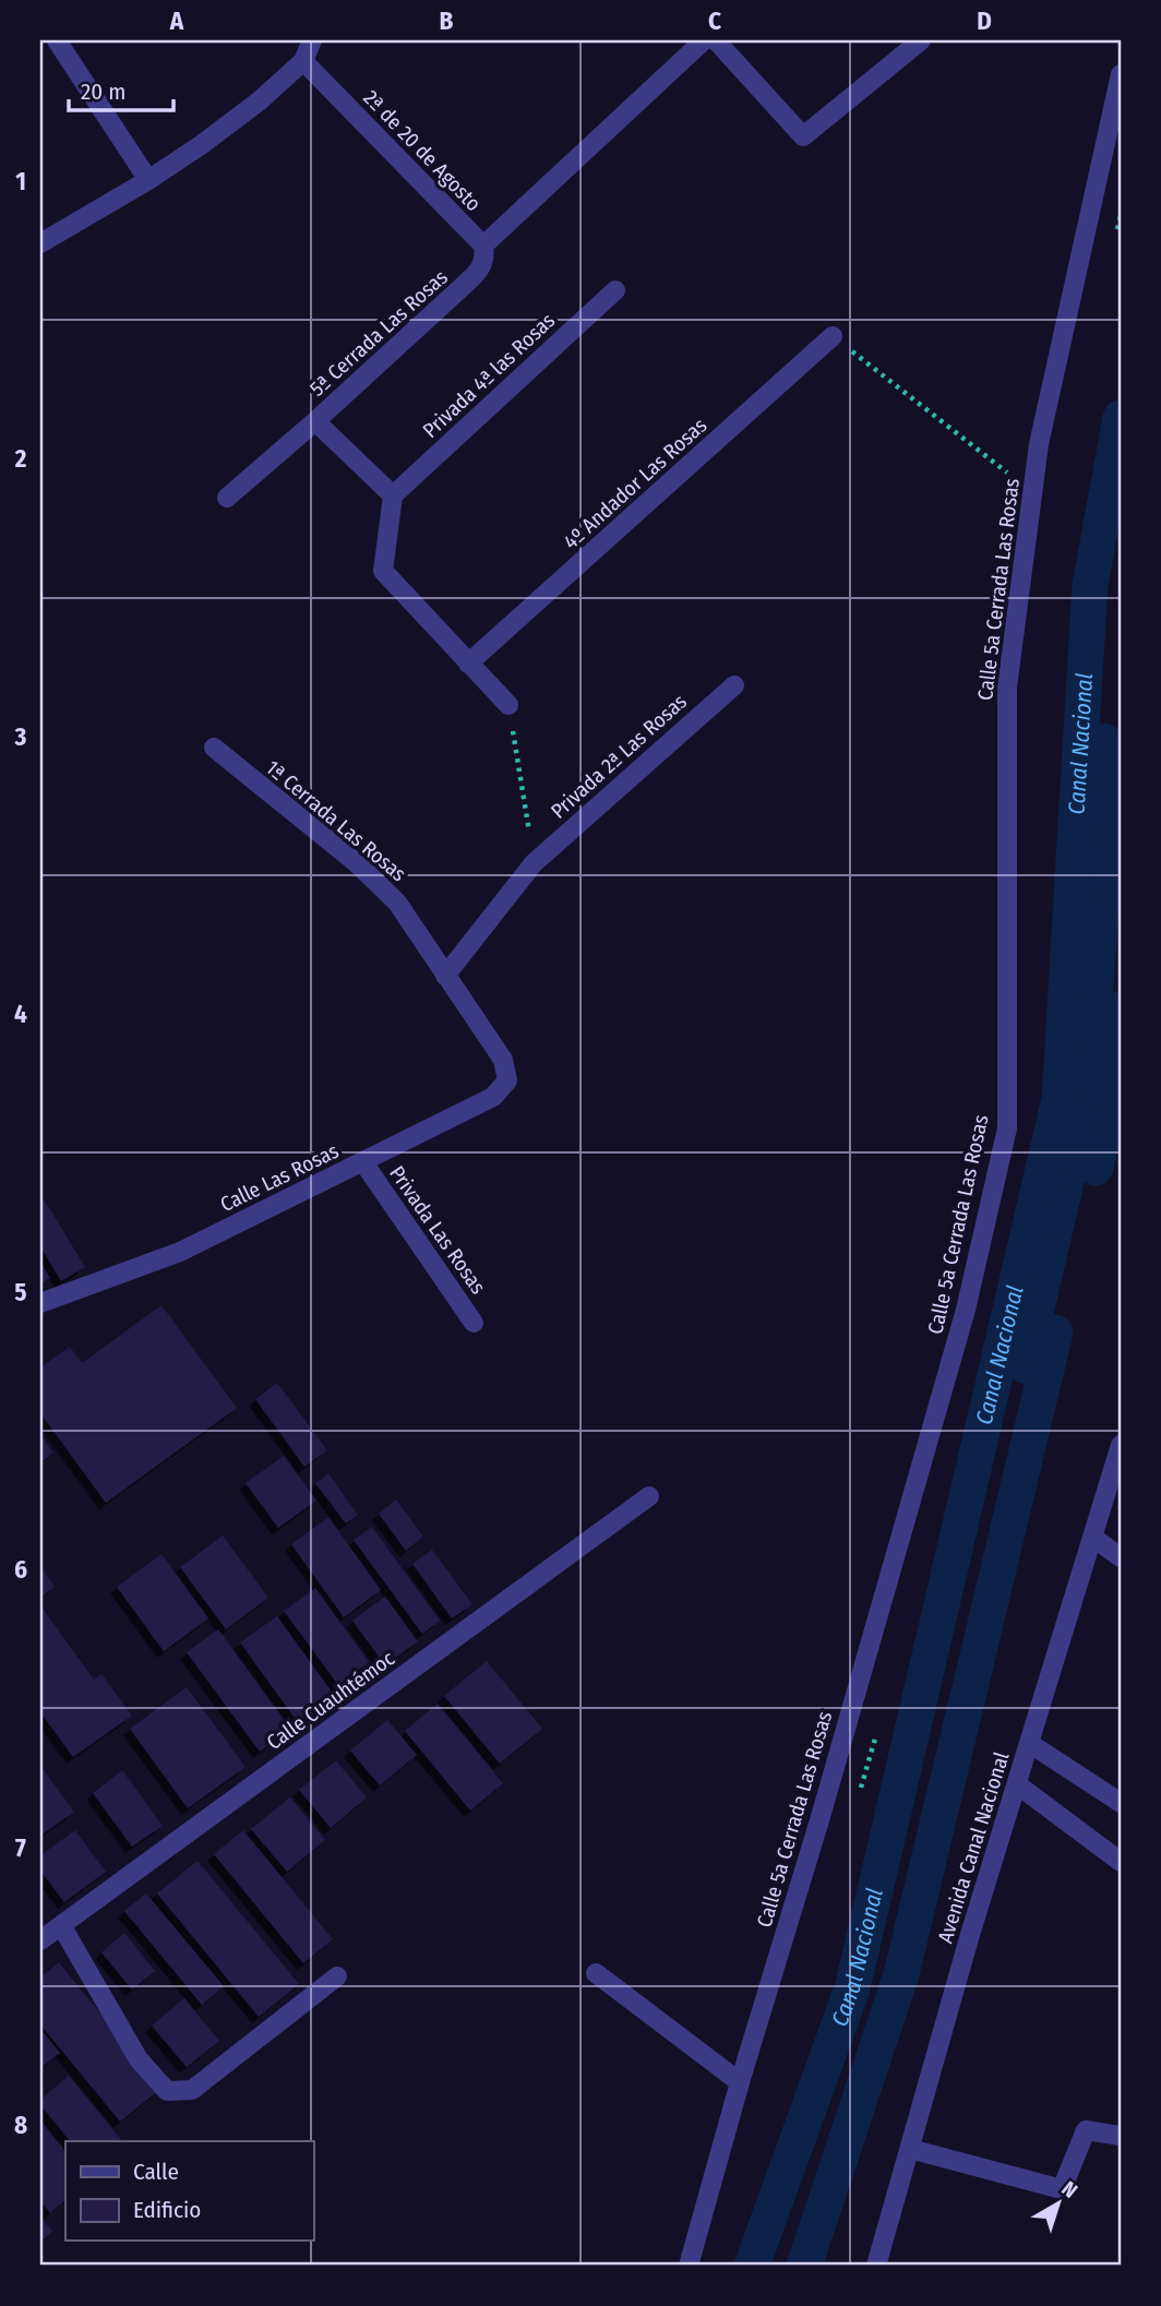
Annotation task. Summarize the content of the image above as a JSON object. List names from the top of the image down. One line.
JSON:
{"streets":{"street":["2ª de 20 de Agosto","5ª Cerrada Las Rosas","Privada 4ª las Rosas","4º Andador Las Rosas","Calle 5a Cerrada Las Rosas","Privada 2ª Las Rosas","1ª Cerrada Las Rosas","Calle Las Rosas","Privada Las Rosas","Calle Cuauhtémoc","Avenida Canal Nacional"]},"crossings":[["2ª de 20 de Agosto","5ª Cerrada Las Rosas"],["Privada 2ª Las Rosas","1ª Cerrada Las Rosas"],["1ª Cerrada Las Rosas","Calle Las Rosas"],["Calle Las Rosas","Privada Las Rosas"]],"water":["Canal Nacional"],"legend":["Calle","Edificio"],"scale_bar":"20 m","north":"top right","grid":{"columns":["A","B","C","D"],"rows":["1","2","3","4","5","6","7","8"]}}
